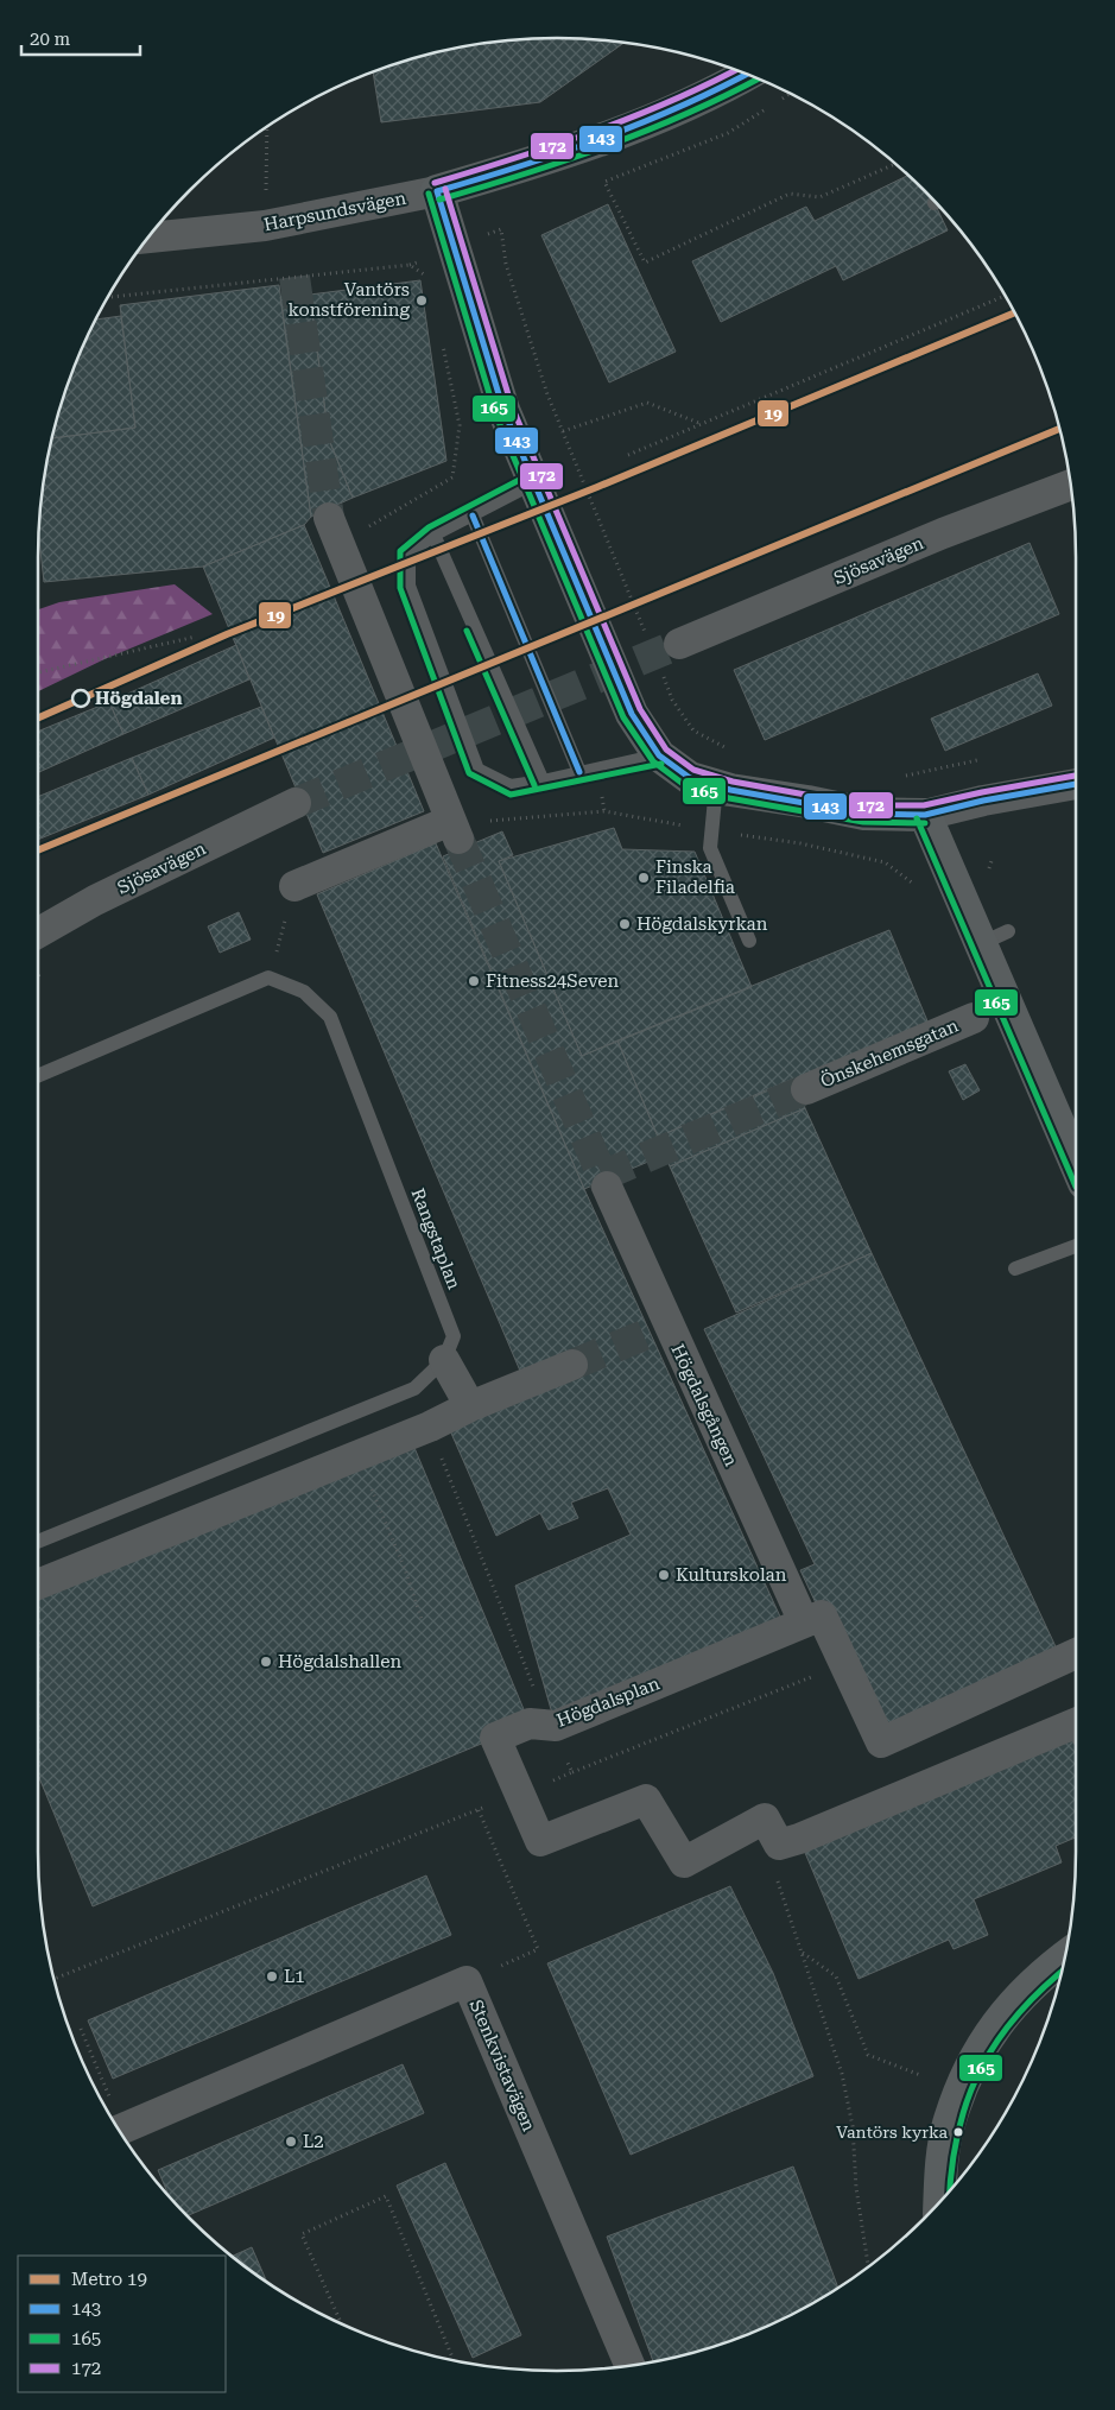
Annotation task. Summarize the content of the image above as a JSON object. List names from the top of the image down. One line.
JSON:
{"streets":{"street":["Harpsundsvägen","Sjösavägen","Önskehemsgatan","Högdalsgången","Högdalsplan","Stenkvistavägen"],"lane":["Rangstaplan"]},"crossings":[["Högdalsgången","Högdalsplan"]],"places":["Vantörs konstförening","Högdalen","Finska Filadelfia","Högdalskyrkan","Fitness24Seven","Kulturskolan","Högdalshallen","L1","Vantörs kyrka","L2"],"lines":["transit line 172","transit line 143","transit line 165","metro line 19"],"legend":["Metro 19","143","165","172"],"scale_bar":"20 m"}
